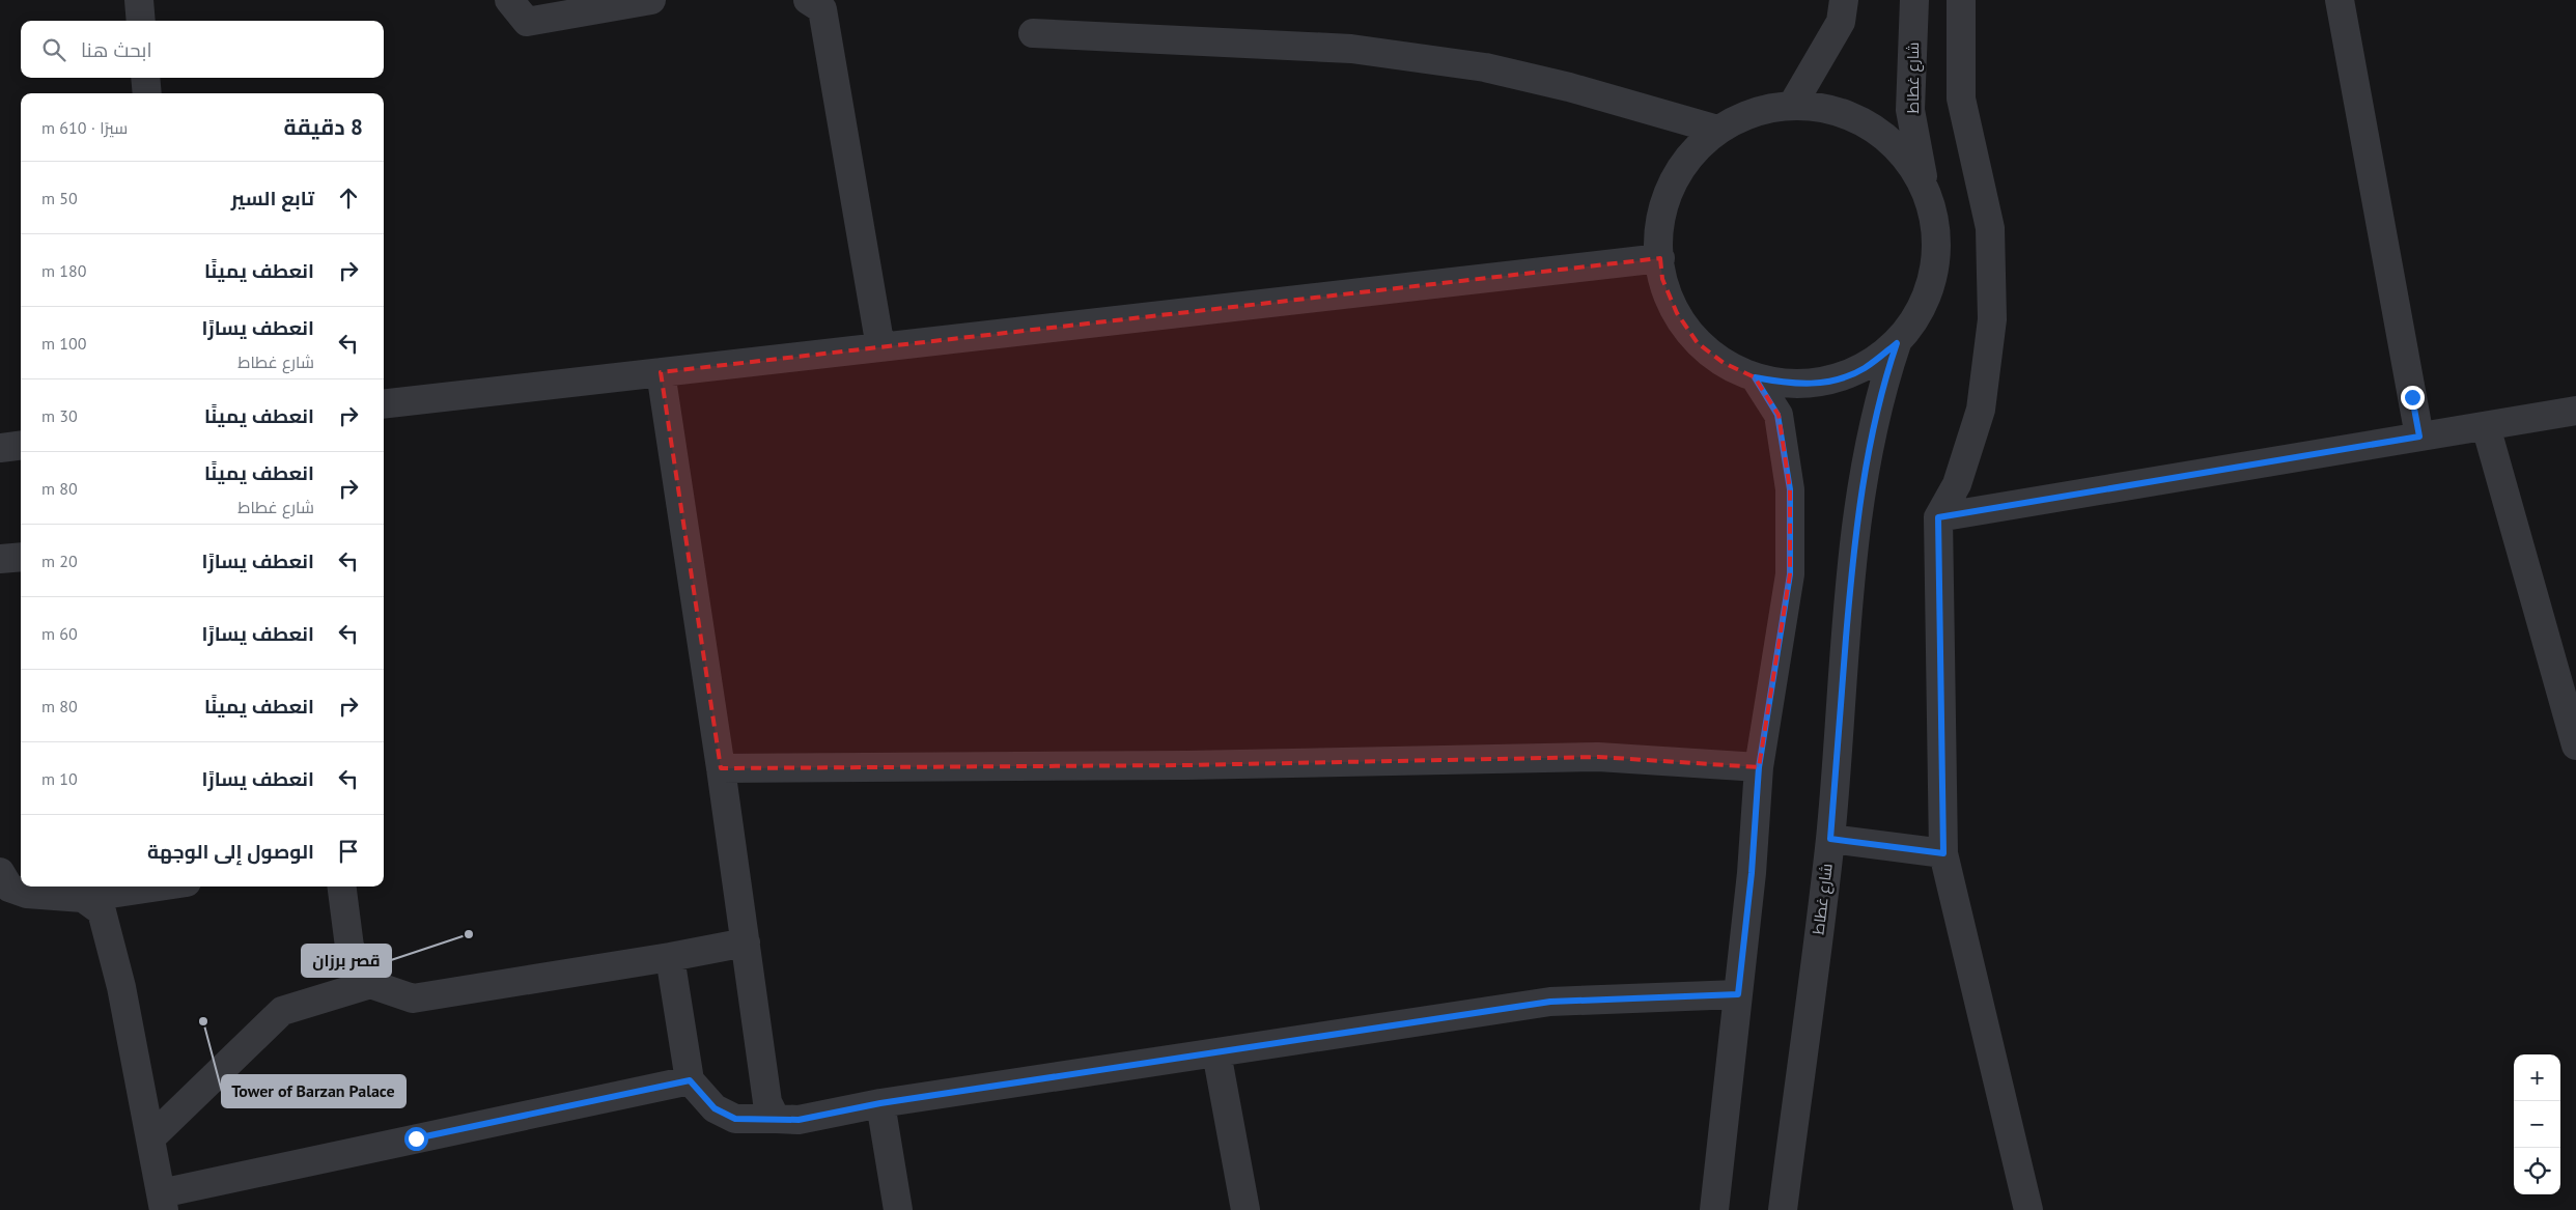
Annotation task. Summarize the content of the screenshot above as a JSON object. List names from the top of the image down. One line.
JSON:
{"streets":{"street":["شارع غطاط"]},"places":["قصر برزان","Tower of Barzan Palace"],"page":{"search":"ابحث هنا","heading":["8 دقيقة","سيرًا · 610 m"],"list":[["تابع السير","50 m"],["انعطف يمينًا","180 m"],["انعطف يسارًا","شارع غطاط","100 m"],["انعطف يمينًا","30 m"],["انعطف يمينًا","شارع غطاط","80 m"],["انعطف يسارًا","20 m"],["انعطف يسارًا","60 m"],["انعطف يمينًا","80 m"],["انعطف يسارًا","10 m"],"الوصول إلى الوجهة"],"map_buttons":["+","−"]}}
